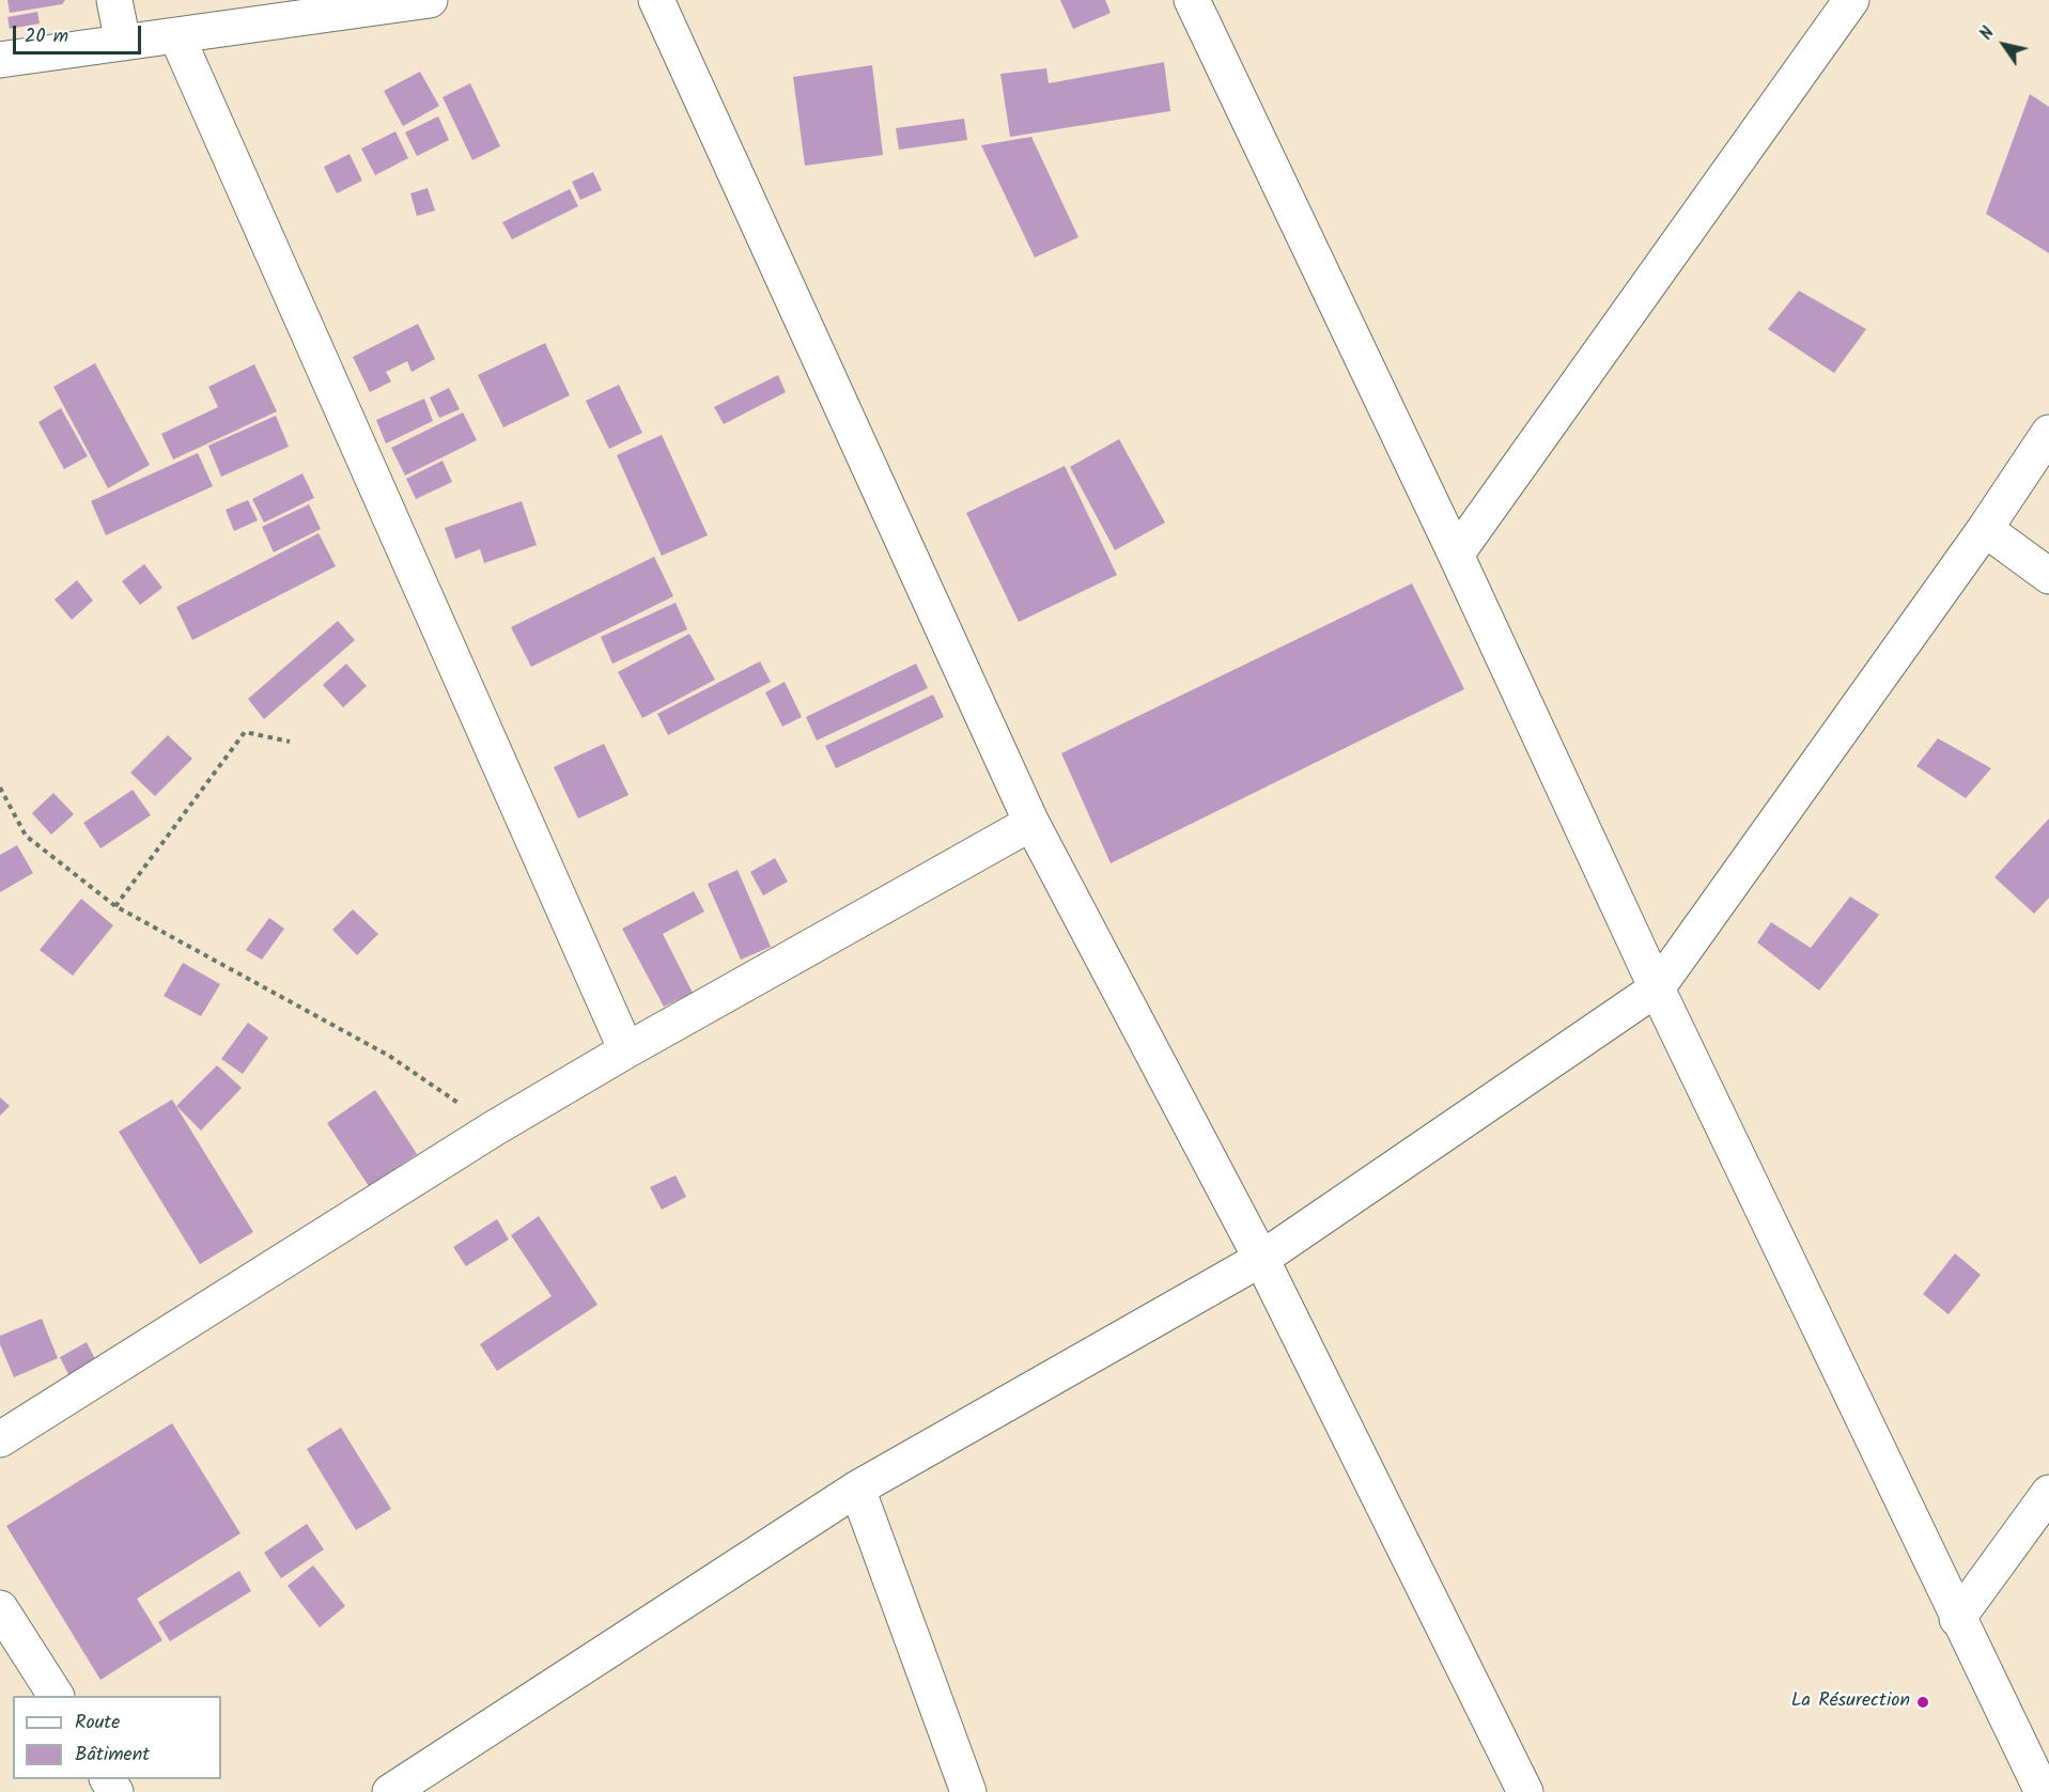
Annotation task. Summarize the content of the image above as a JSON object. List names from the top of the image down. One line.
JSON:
{"places":["La Résurection"],"legend":["Route","Bâtiment"],"scale_bar":"20 m","north":"top left"}
